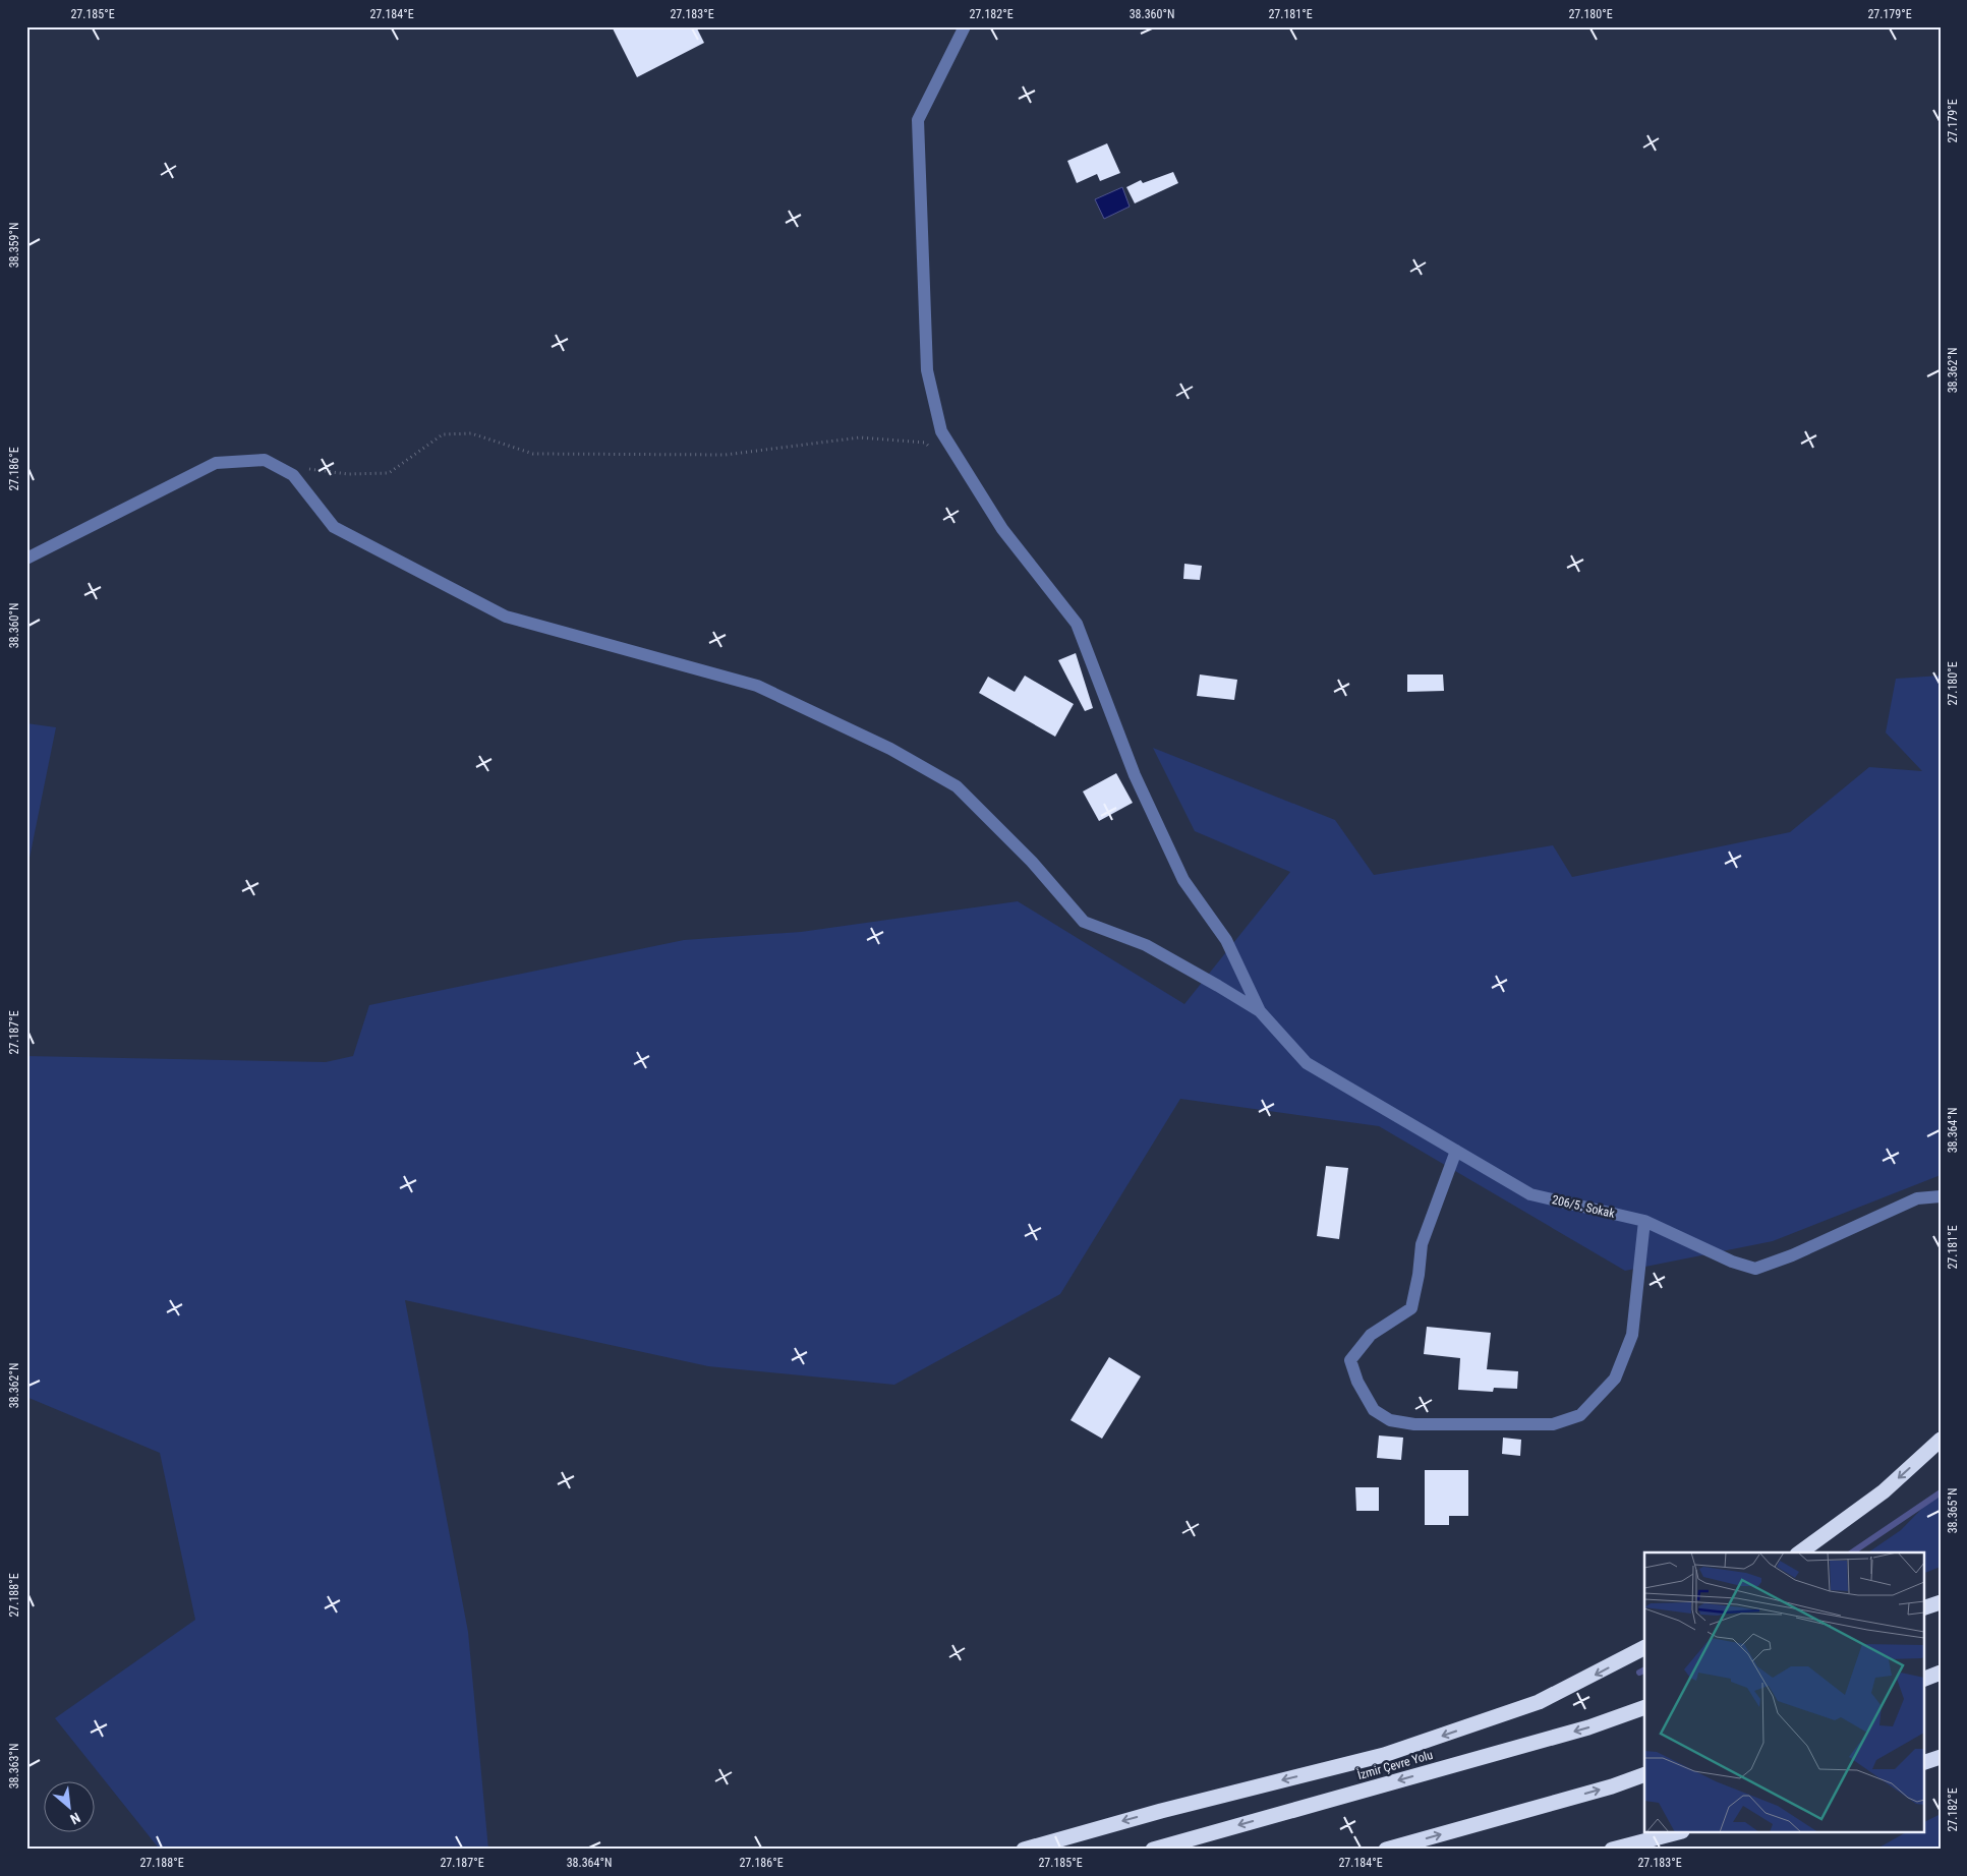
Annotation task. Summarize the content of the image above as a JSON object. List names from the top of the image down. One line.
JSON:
{"streets":{"highway":["İzmir Çevre Yolu"],"street":["206/5. Sokak"]},"north":"bottom right","coordinates":["27.185°E","27.184°E","27.183°E","27.182°E","38.360°N","27.181°E","27.180°E","27.179°E","38.359°N","38.362°N","27.186°E","27.187°E","38.364°N","38.365°N","27.188°E","38.363°N"]}
